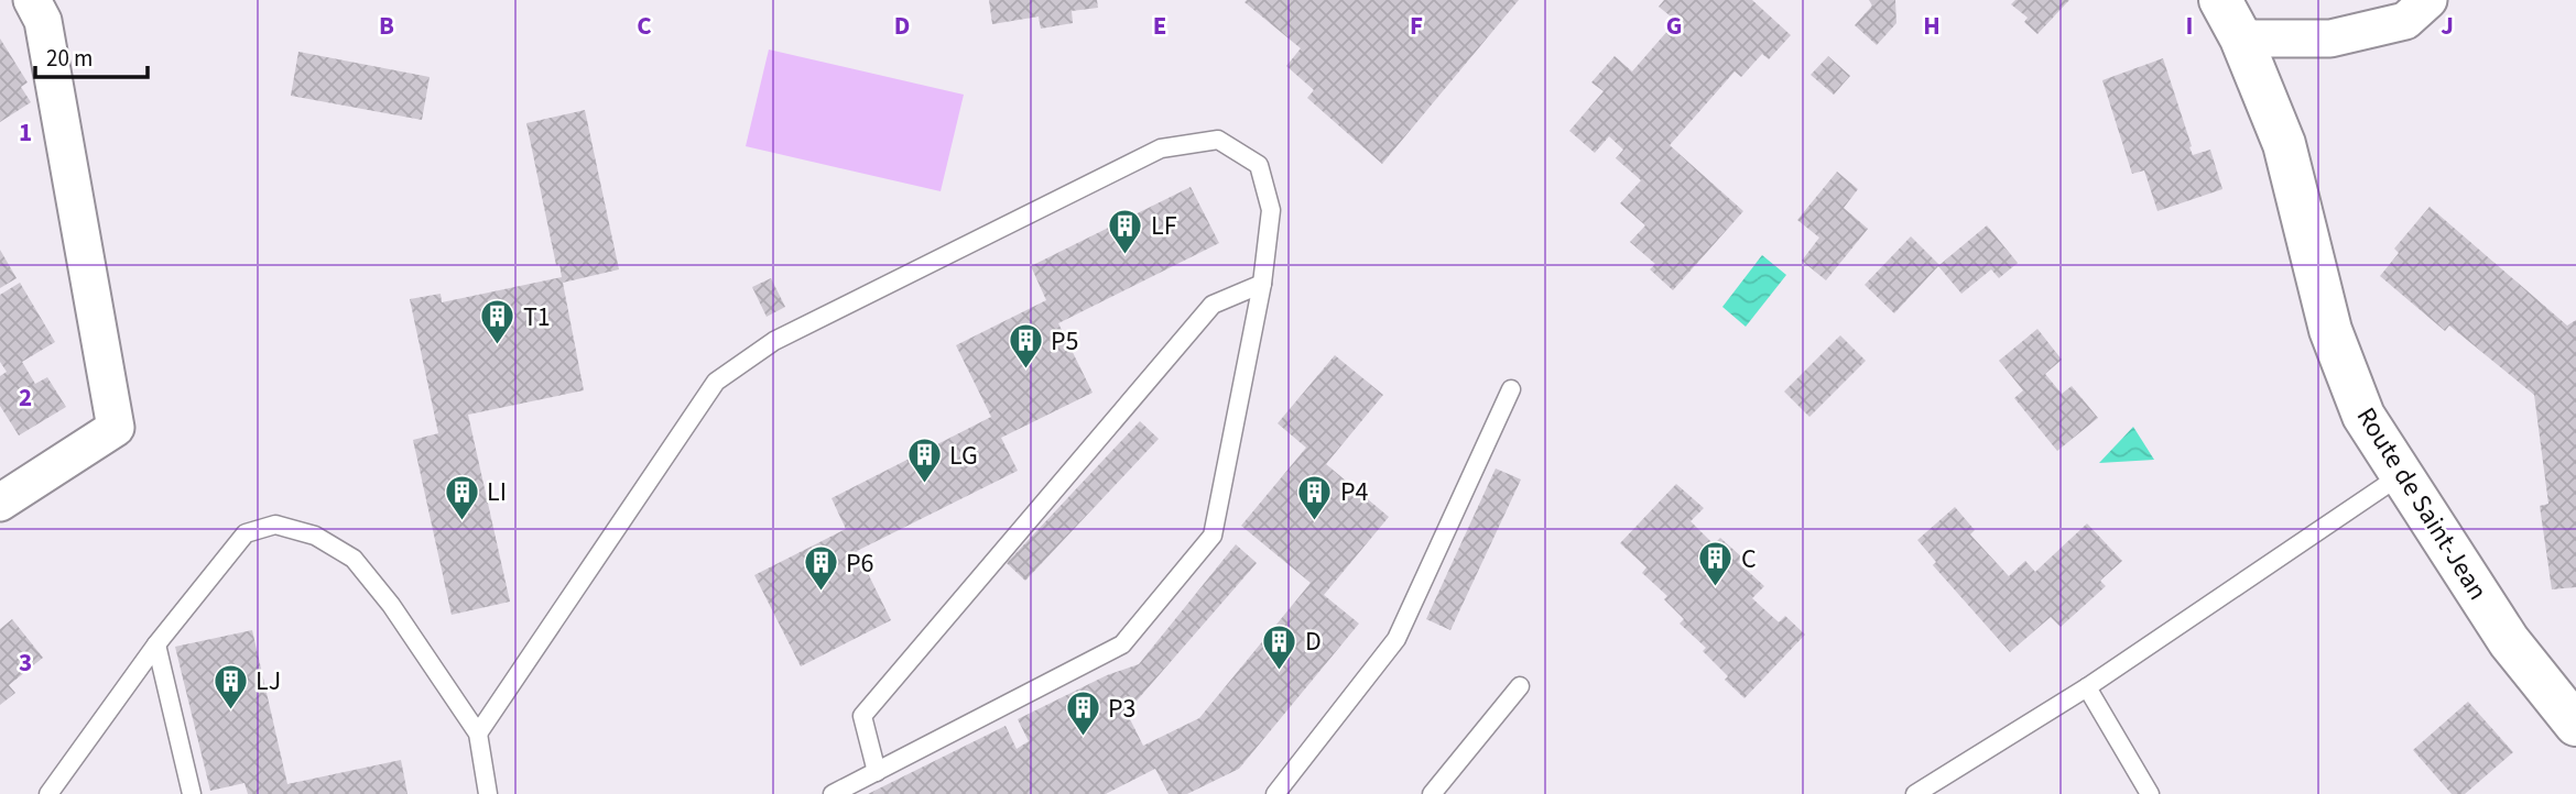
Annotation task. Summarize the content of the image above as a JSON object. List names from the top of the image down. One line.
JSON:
{"streets":{"street":["Route de Saint-Jean"]},"places":{"building":["LF","T1","P5","LG","LI","P4","C","P6","D","LJ","P3"]},"scale_bar":"20 m","grid":{"columns":["B","C","D","E","F","G","H","I","J"],"rows":["1","2","3"]}}
